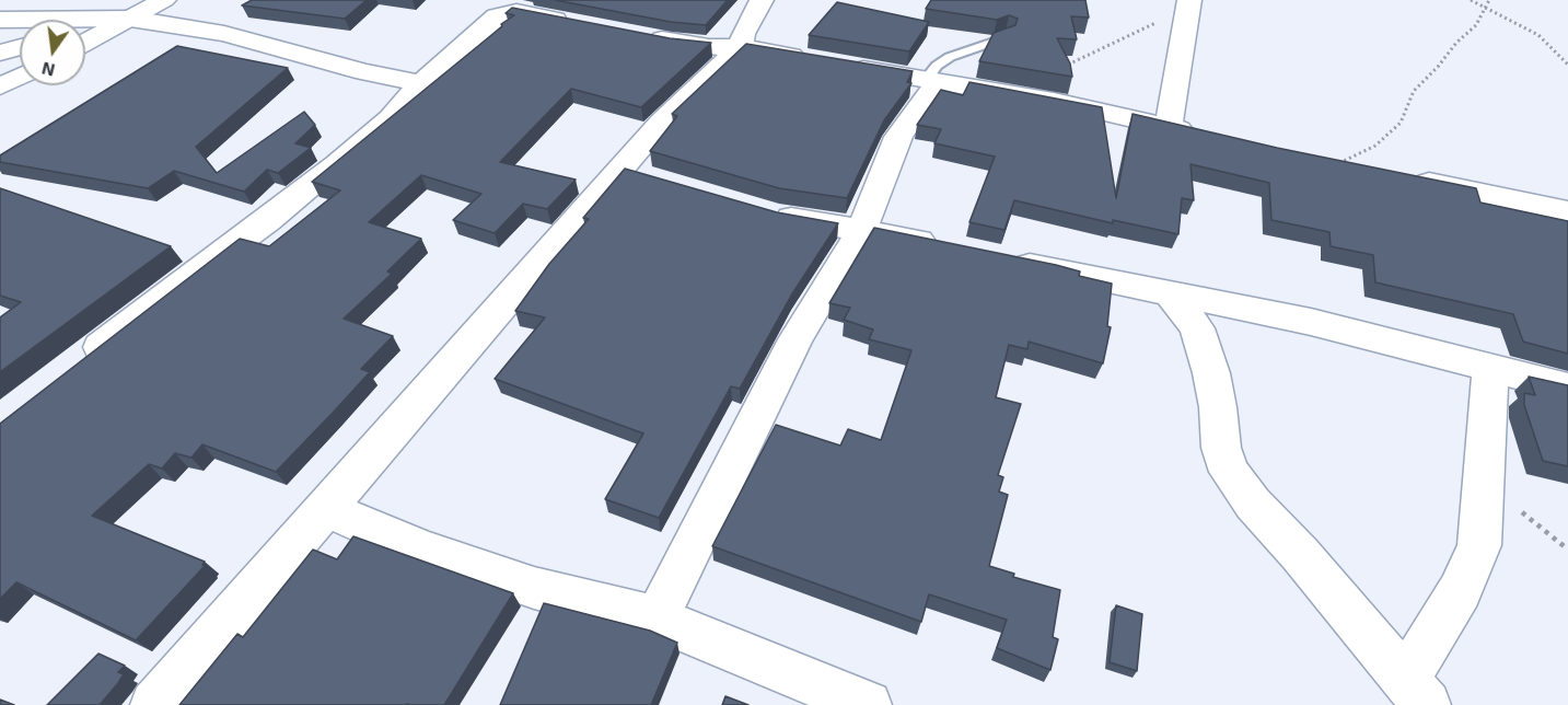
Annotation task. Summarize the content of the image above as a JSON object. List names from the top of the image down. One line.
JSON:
{"north":"bottom"}
